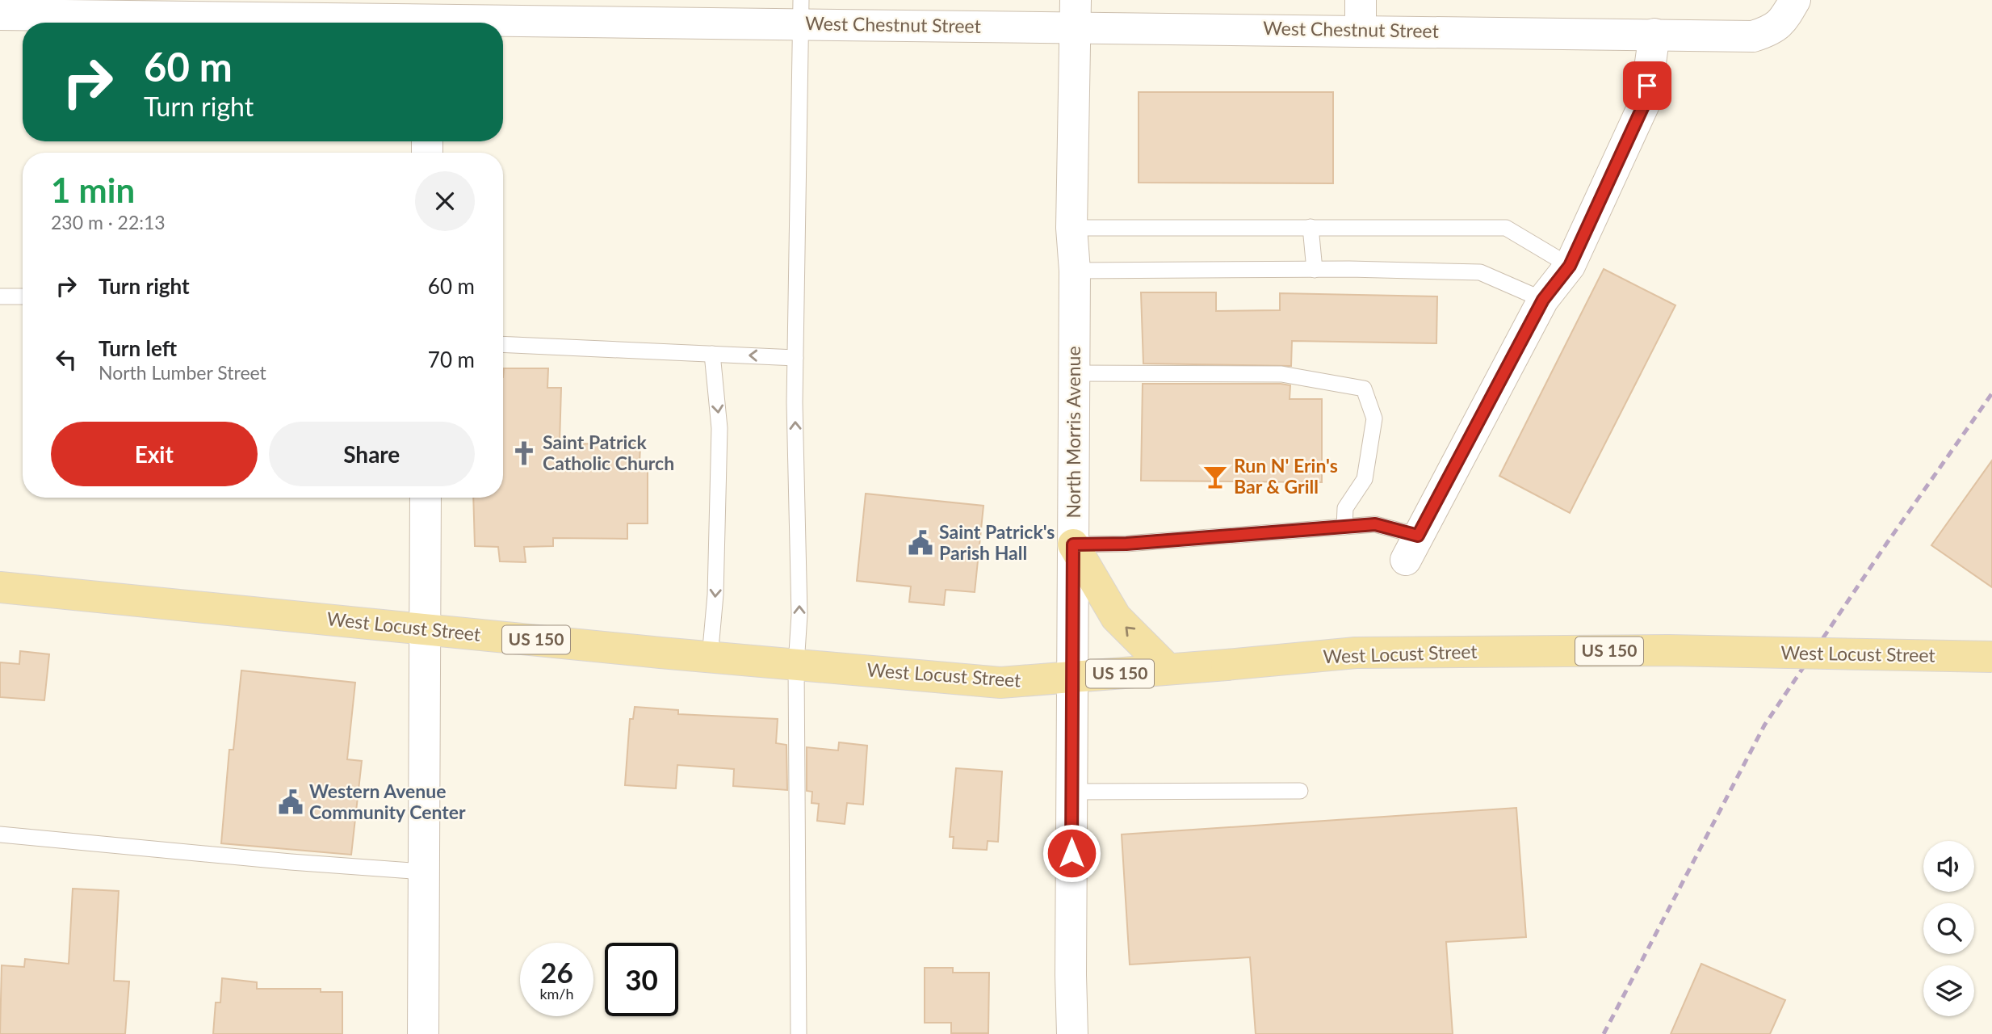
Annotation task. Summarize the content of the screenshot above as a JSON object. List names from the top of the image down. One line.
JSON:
{"streets":{"main road":["West Locust Street","US 150"],"street":["West Chestnut Street","North Morris Avenue"]},"crossings":[["West Chestnut Street","North Morris Avenue"],["North Morris Avenue","West Locust Street"]],"places":{"church":["Saint Patrick Catholic Church"],"bar":["Run N' Erin's Bar & Grill"],"public building":["Saint Patrick's Parish Hall","Western Avenue Community Center"]},"page":{"turn":["60 m","Turn right"],"heading":["1 min","230 m · 22:13"],"list":[{"name":"Turn right","value":"60 m"},{"name":"Turn left","note":"North Lumber Street","value":"70 m"}],"buttons":["Exit","Share"],"speed":"26 km/h","limit":"30"}}
